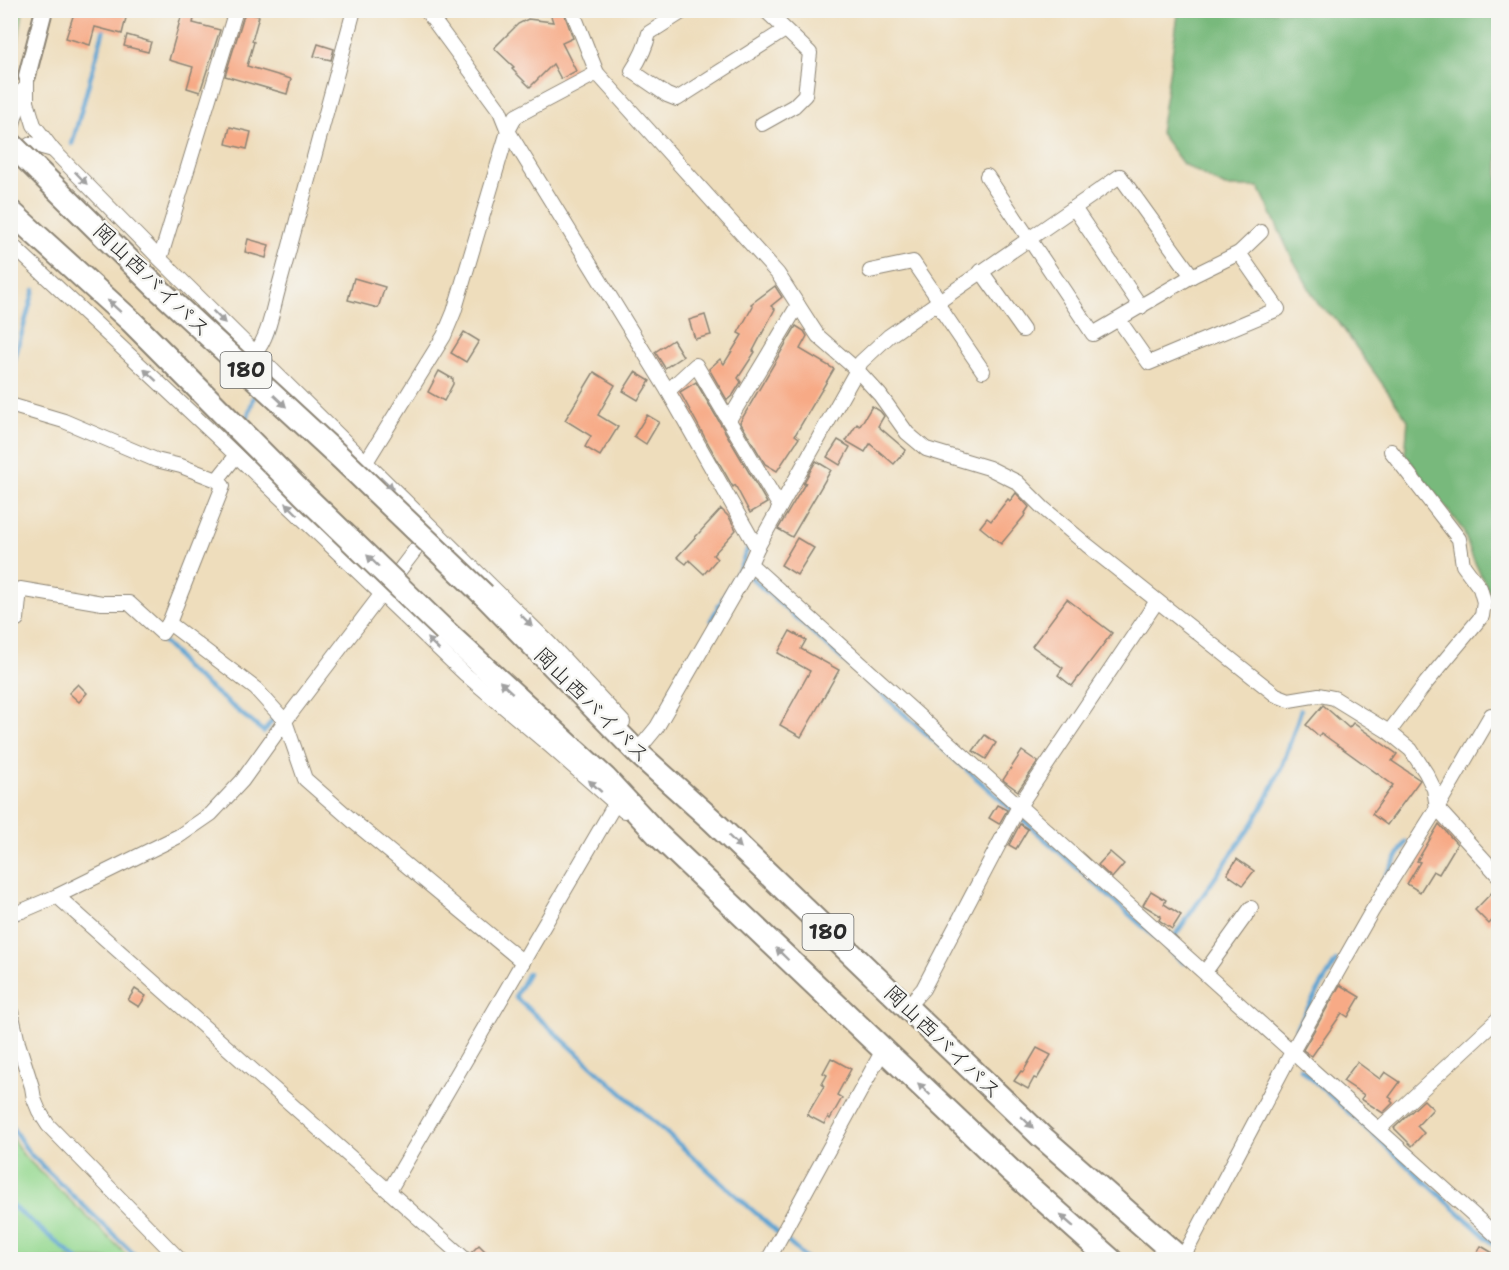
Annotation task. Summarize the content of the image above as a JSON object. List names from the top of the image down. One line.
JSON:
{"streets":{"highway":["岡山西バイパス","180"]}}
